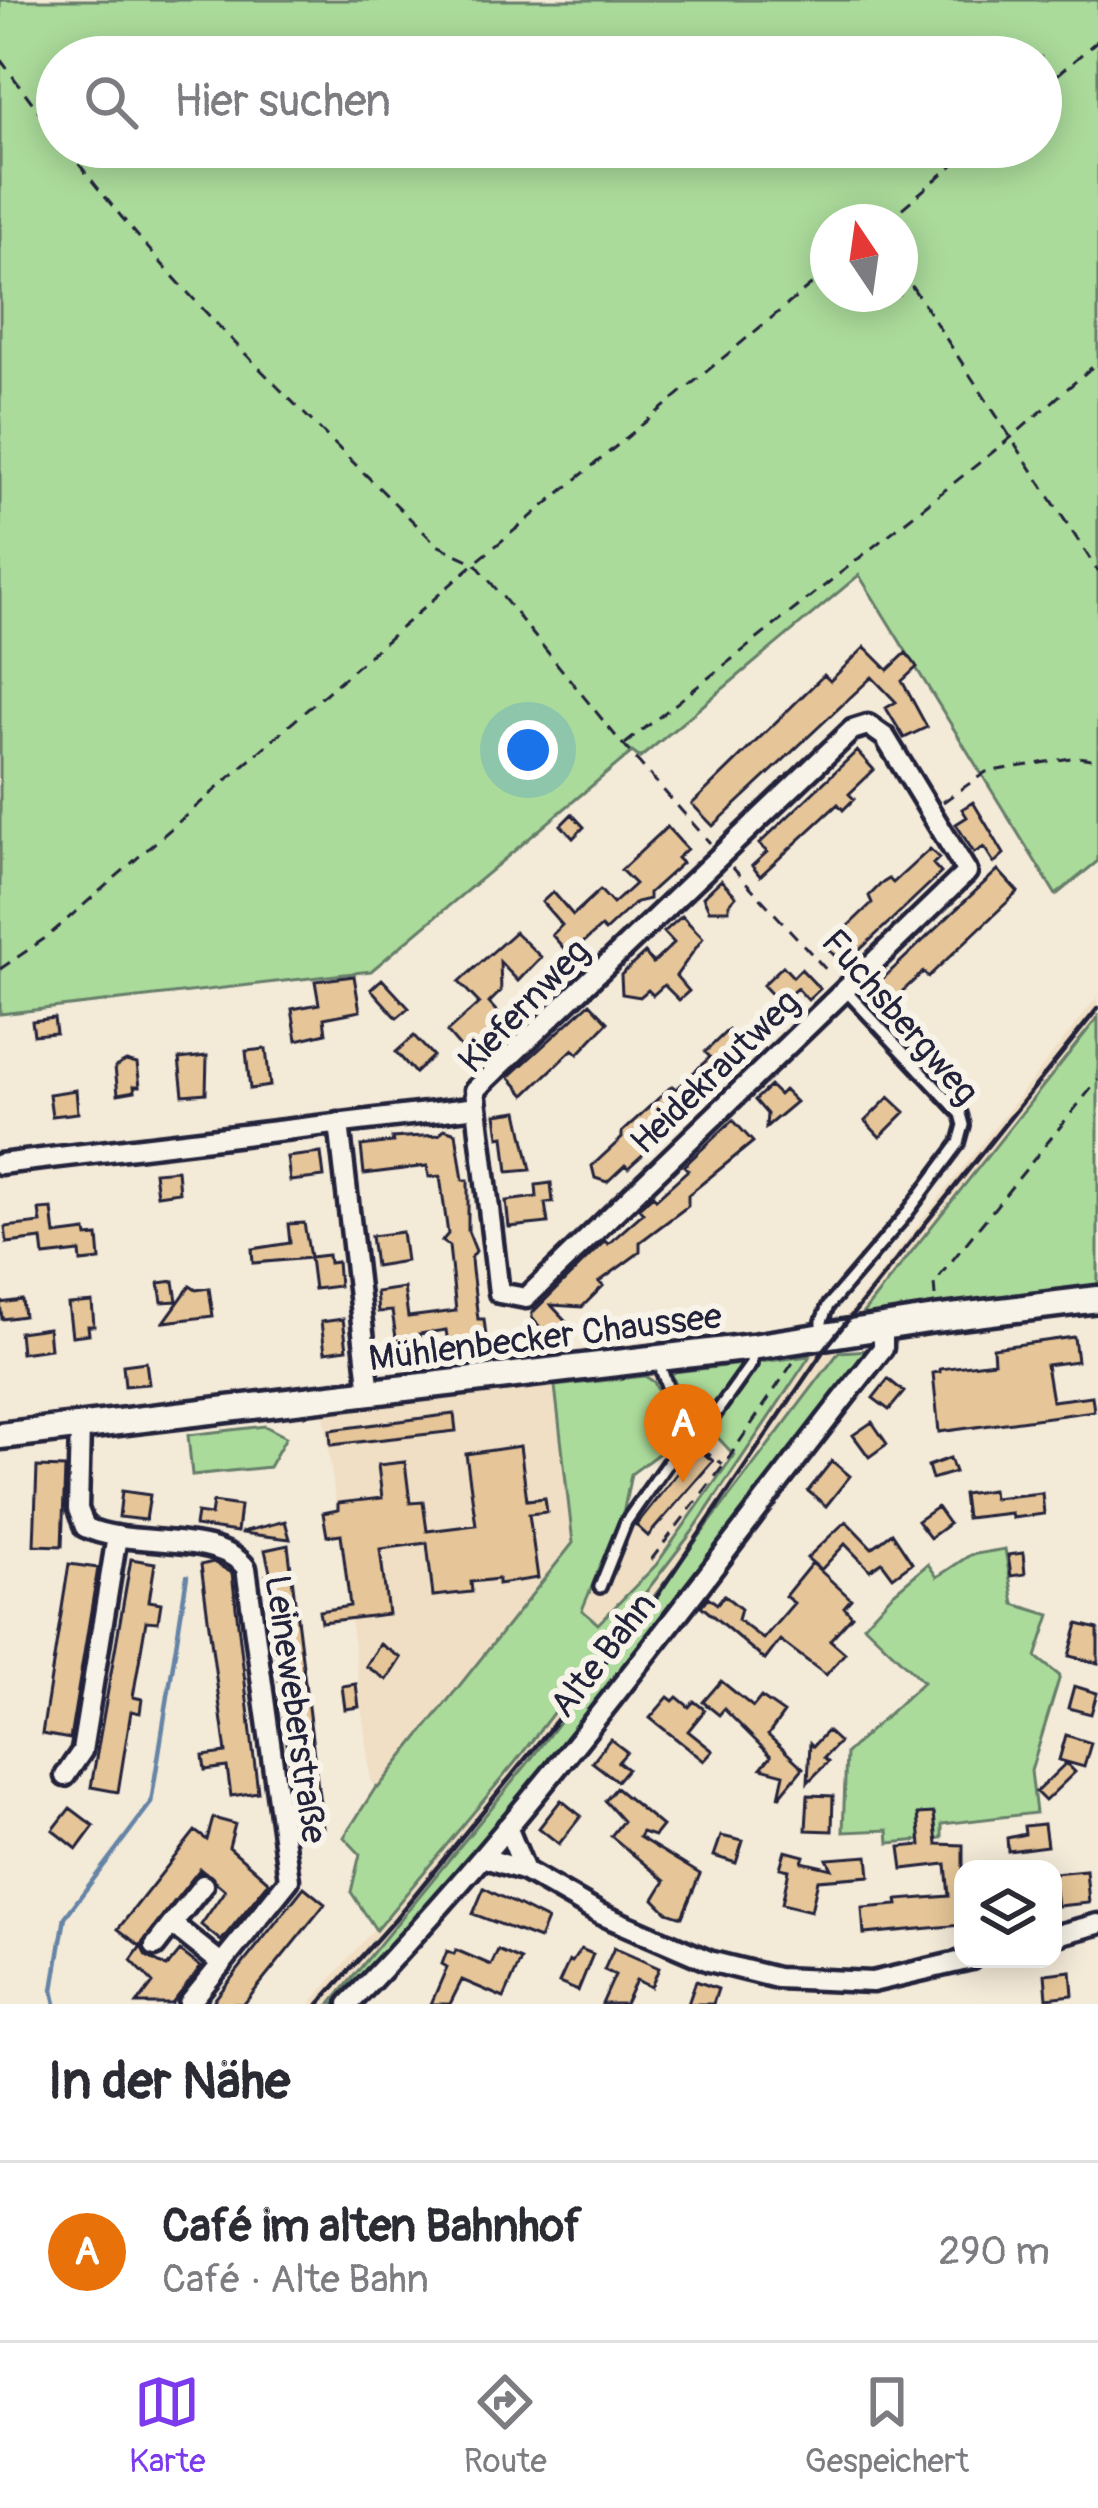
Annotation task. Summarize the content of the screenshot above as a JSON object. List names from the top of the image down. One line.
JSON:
{"streets":{"main road":["Mühlenbecker Chaussee"],"street":["Kiefernweg","Heidekrautweg","Alte Bahn","Leineweberstraße"],"lane":["Fuchsbergweg"]},"crossings":[["Kiefernweg","Fuchsbergweg"],["Kiefernweg","Heidekrautweg"],["Fuchsbergweg","Heidekrautweg"],["Fuchsbergweg","Mühlenbecker Chaussee"],["Mühlenbecker Chaussee","Alte Bahn"]],"north":"top","page":{"search":"Hier suchen","pins":"A","heading":"In der Nähe","list":[{"mark":"A","name":"Café im alten Bahnhof","note":"Café · Alte Bahn","value":"290 m"}],"nav":["Karte","Route","Gespeichert"]}}
